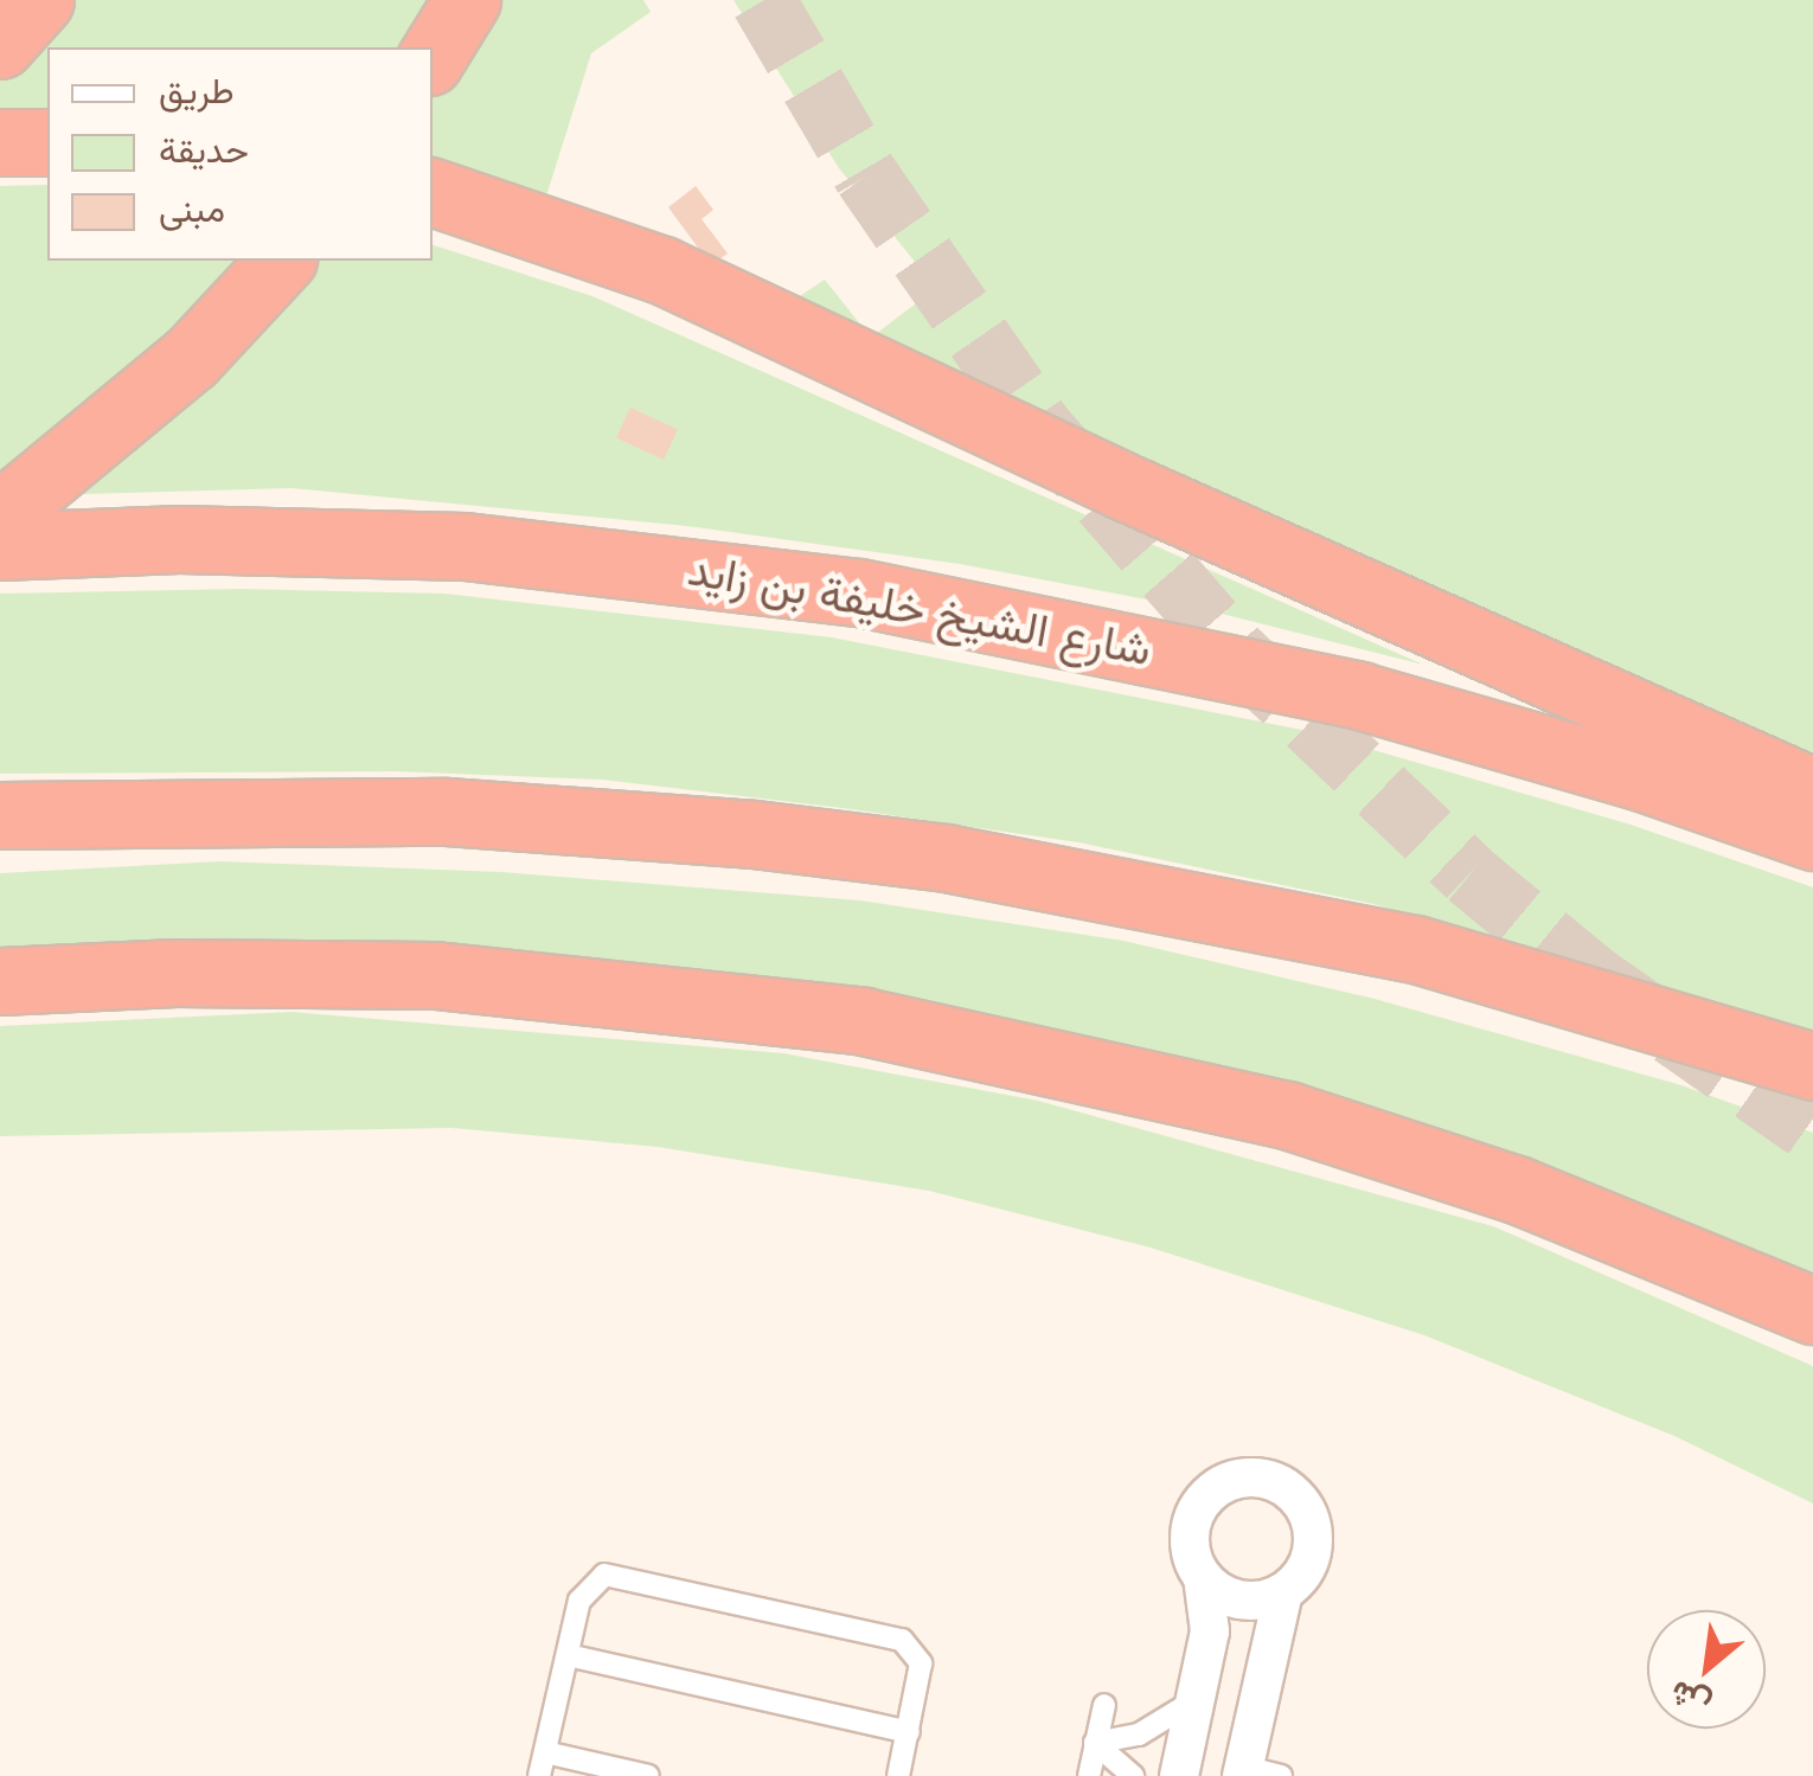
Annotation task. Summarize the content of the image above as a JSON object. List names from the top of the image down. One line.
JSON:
{"streets":{"highway":["شارع الشيخ خليفة بن زايد"]},"legend":["طريق","حديقة","مبنى"],"north":"bottom left"}
